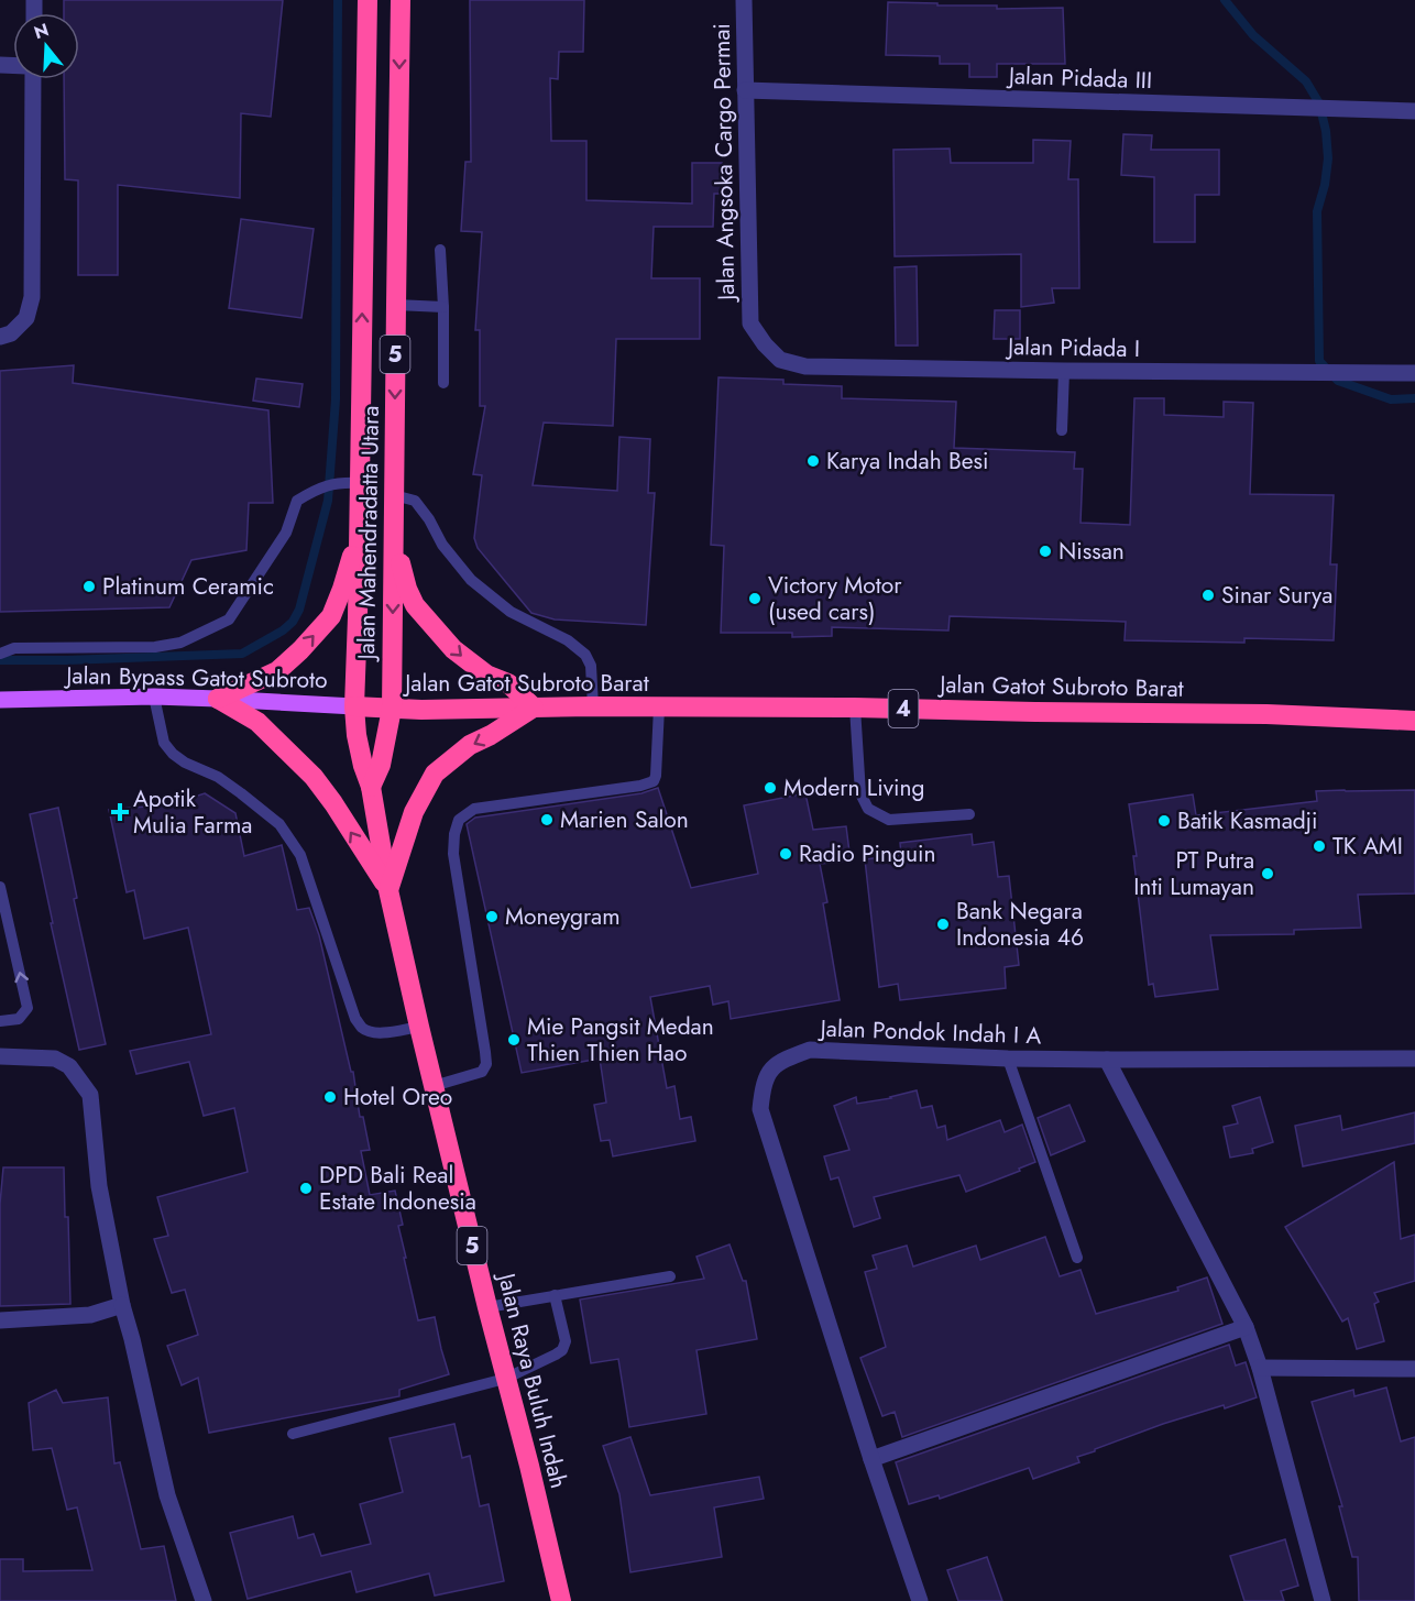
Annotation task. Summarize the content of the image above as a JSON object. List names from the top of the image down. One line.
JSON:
{"streets":{"highway":["5","Jalan Mahendradatta Utara","Jalan Bypass Gatot Subroto","Jalan Gatot Subroto Barat","4","Jalan Raya Buluh Indah"],"street":["Jalan Pidada III","Jalan Angsoka Cargo Permai","Jalan Pidada I","Jalan Pondok Indah I A"]},"crossings":[["Jalan Pidada III","Jalan Angsoka Cargo Permai"],["Jalan Angsoka Cargo Permai","Jalan Pidada I"],["Jalan Mahendradatta Utara","Jalan Bypass Gatot Subroto"],["Jalan Mahendradatta Utara","Jalan Gatot Subroto Barat"],["Jalan Mahendradatta Utara","Jalan Raya Buluh Indah"],["Jalan Bypass Gatot Subroto","Jalan Gatot Subroto Barat"],["Jalan Bypass Gatot Subroto","Jalan Raya Buluh Indah"],["Jalan Gatot Subroto Barat","Jalan Raya Buluh Indah"]],"places":{"other":["Karya Indah Besi","Nissan","Platinum Ceramic","Sinar Surya","Victory Motor (used cars)","Modern Living","Marien Salon","Batik Kasmadji","TK AMI","Radio Pinguin","PT Putra Inti Lumayan","Moneygram","Bank Negara Indonesia 46","Mie Pangsit Medan Thien Thien Hao","Hotel Oreo","DPD Bali Real Estate Indonesia"],"health":["Apotik Mulia Farma"]},"north":"top"}
